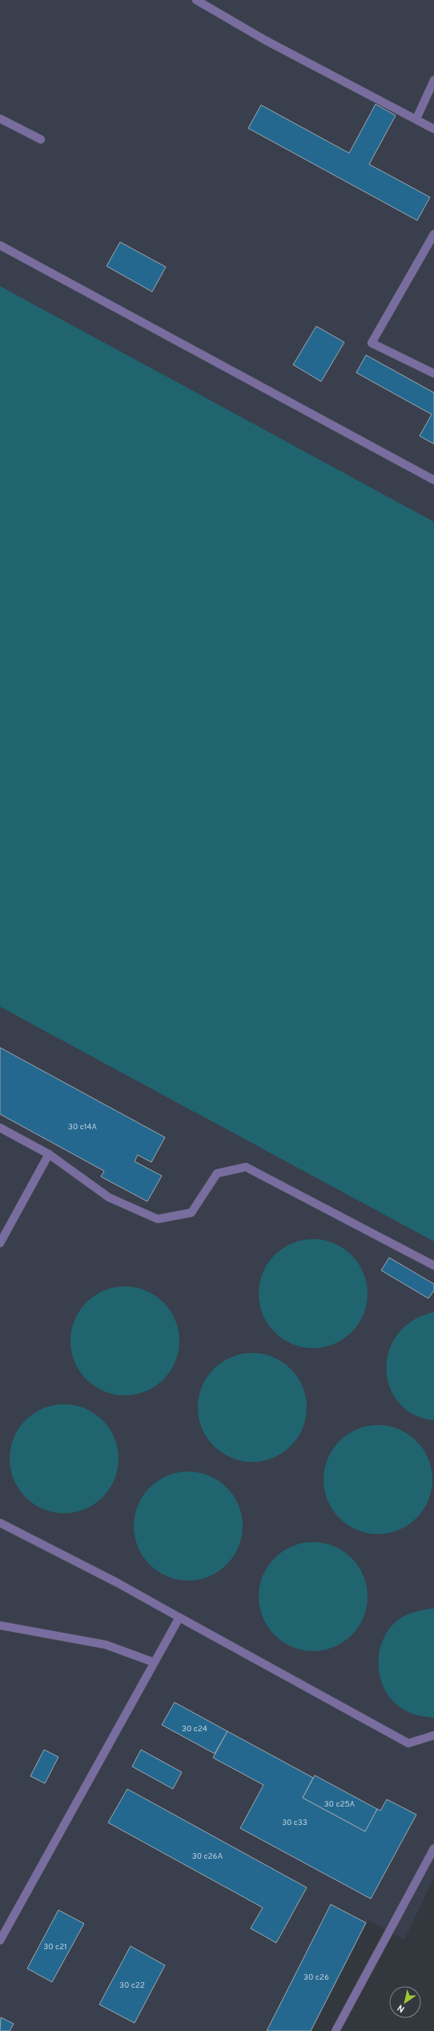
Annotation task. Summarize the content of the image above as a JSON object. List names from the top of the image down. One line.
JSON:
{"house_numbers":["30 с14А","30 с24","30 с25А","30 с33","30 с26А","30 с21","30 с26","30 с22"],"north":"bottom left"}
